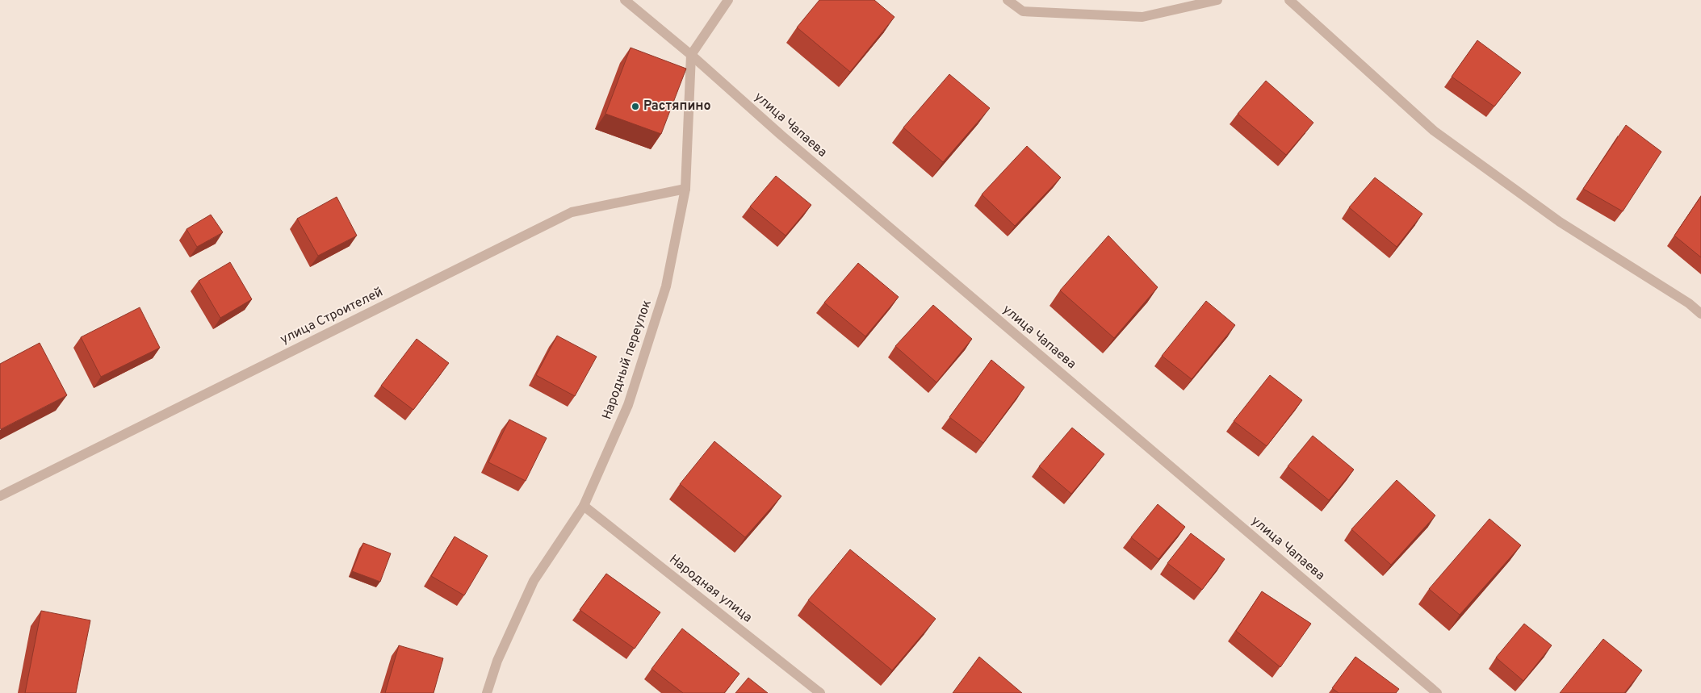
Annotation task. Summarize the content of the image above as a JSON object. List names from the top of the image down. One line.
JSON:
{"streets":{"street":["улица Чапаева","улица Строителей","Народный переулок","Народная улица"]},"crossings":[["улица Чапаева","Народный переулок"],["улица Строителей","Народный переулок"],["Народный переулок","Народная улица"]],"places":["Растяпино"]}
